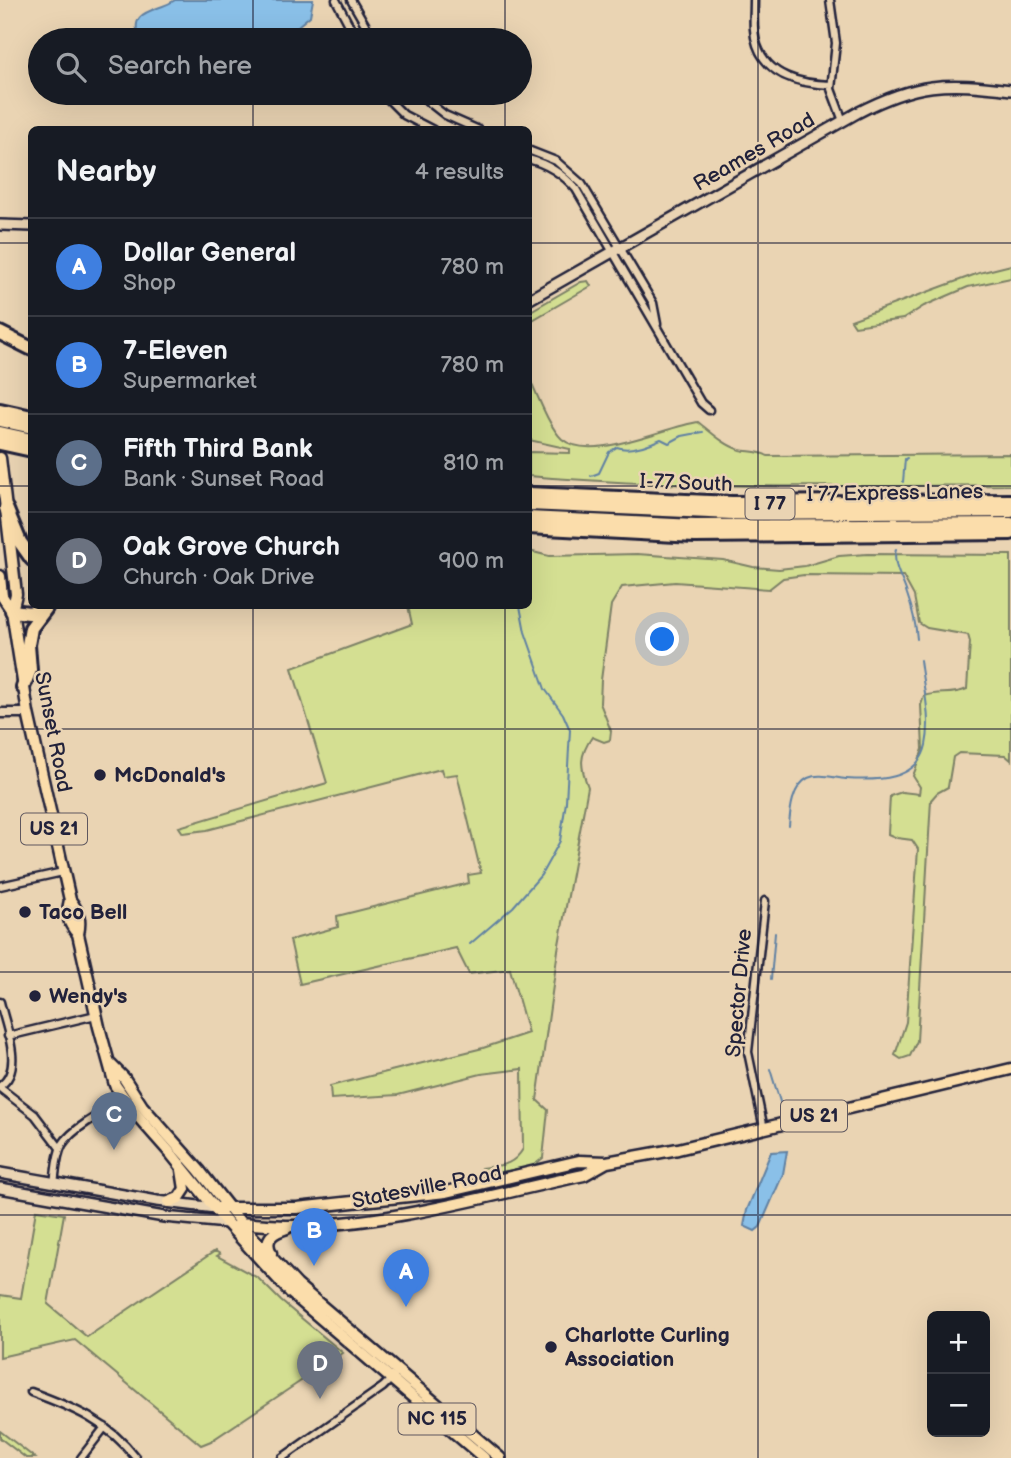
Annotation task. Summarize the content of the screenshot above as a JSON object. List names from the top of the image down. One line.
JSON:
{"streets":{"highway":["I-77 South","I 77 Express Lanes","I 77"],"main road":["Reames Road","Sunset Road","US 21","Statesville Road","NC 115"],"street":["Spector Drive"]},"crossings":[["Sunset Road","Statesville Road"],["Sunset Road","NC 115"],["Spector Drive","Statesville Road"],["Statesville Road","NC 115"]],"places":["McDonald's","Taco Bell","Wendy's","Charlotte Curling Association"],"page":{"search":"Search here","heading":["Nearby","4 results"],"list":[{"mark":"A","name":"Dollar General","note":"Shop","value":"780 m"},{"mark":"B","name":"7-Eleven","note":"Supermarket","value":"780 m"},{"mark":"C","name":"Fifth Third Bank","note":"Bank · Sunset Road","value":"810 m"},{"mark":"D","name":"Oak Grove Church","note":"Church · Oak Drive","value":"900 m"}],"pins":["C","B","A","D"],"map_buttons":["+","−"]}}
